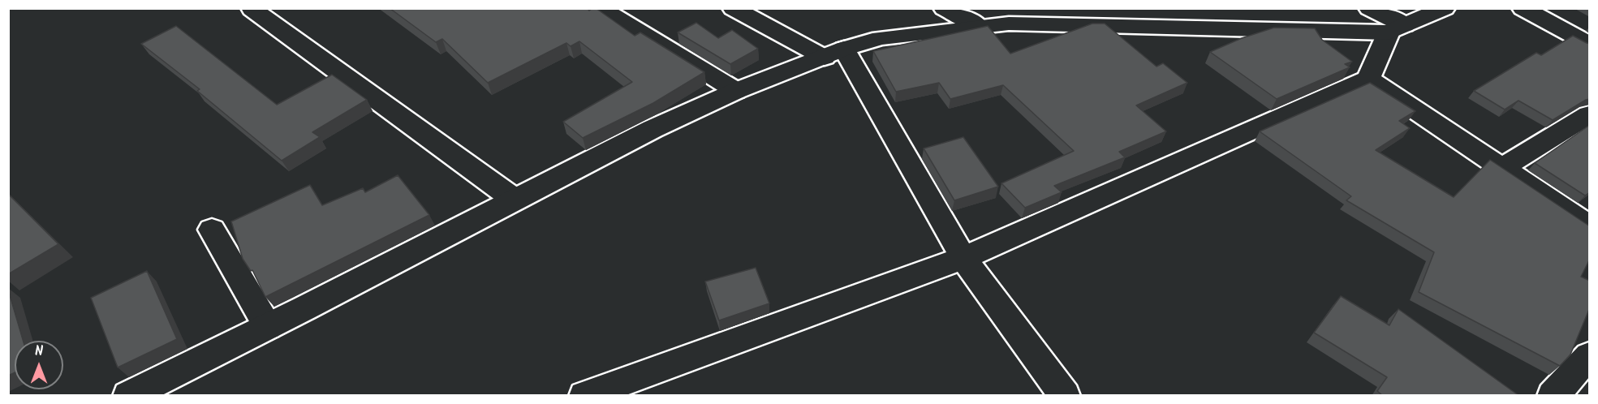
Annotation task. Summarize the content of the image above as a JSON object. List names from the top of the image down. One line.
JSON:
{"north":"top"}
